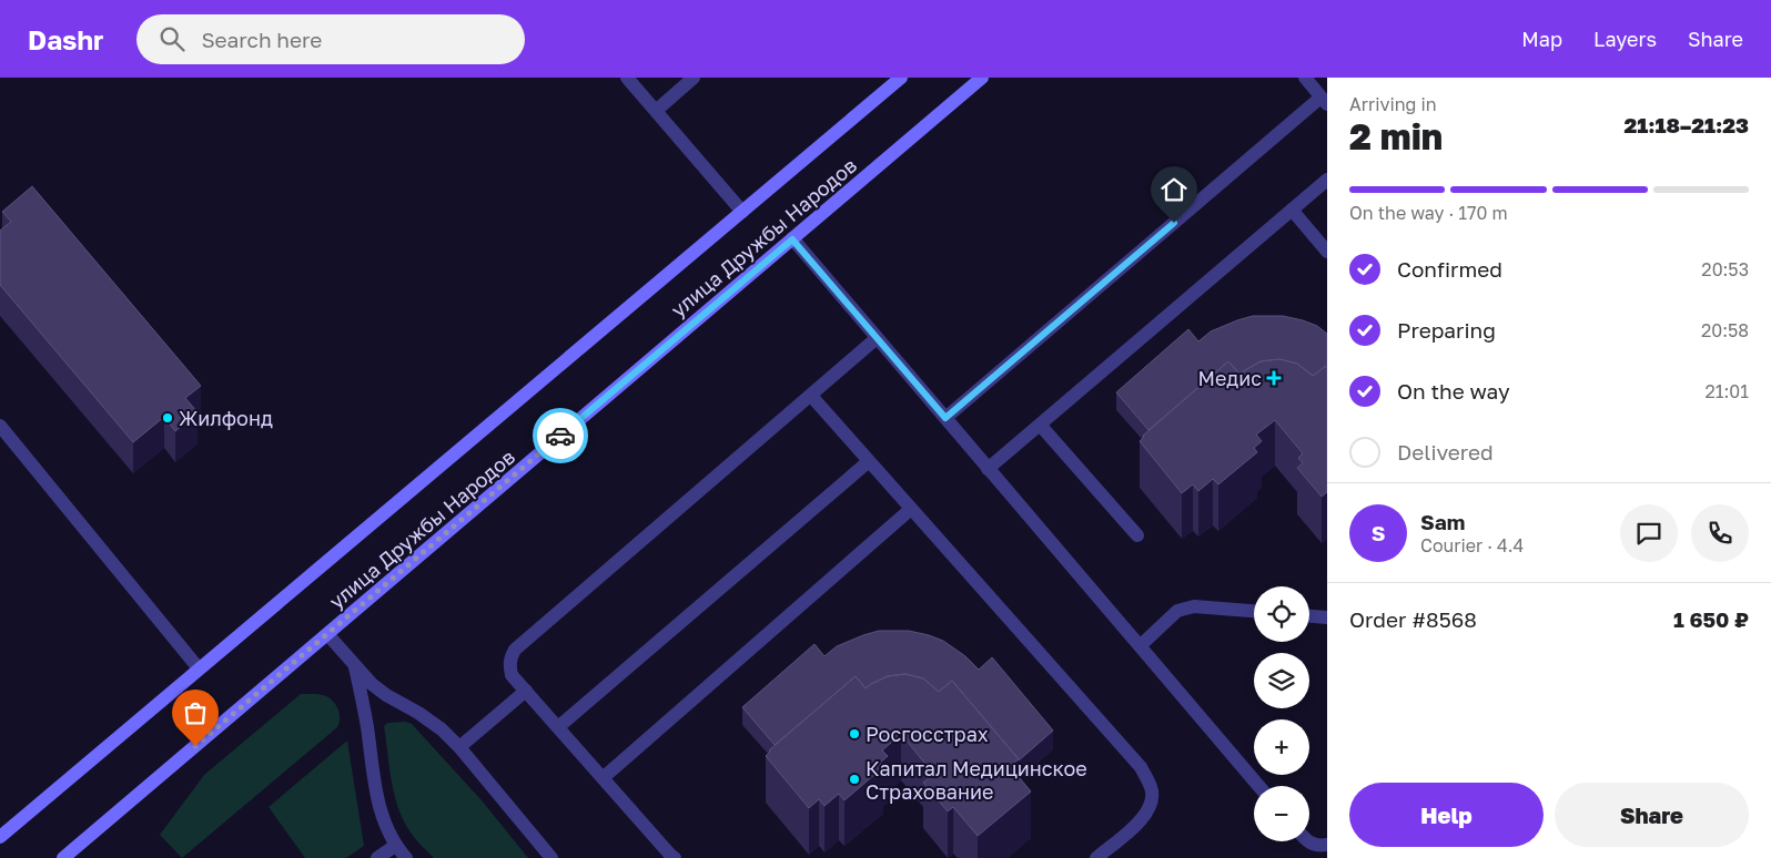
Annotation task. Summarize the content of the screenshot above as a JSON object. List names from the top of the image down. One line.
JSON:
{"streets":{"main road":["улица Дружбы Народов"]},"places":{"health":["Медис"],"other":["Жилфонд","Росгосстрах","Капитал Медицинское Страхование"]},"page":{"header":"Dashr","search":"Search here","nav":["Map","Layers","Share"],"heading":["2 min","Arriving in","21:18–21:23"],"panel":["Sam","Courier · 4.4","Order #8568","1 650 ₽"],"bar":"On the way · 170 m","list":[["Confirmed","20:53"],["Preparing","20:58"],["On the way","21:01"],"Delivered"],"round":"S","map_buttons":["+","−"],"buttons":["Help","Share"]}}
